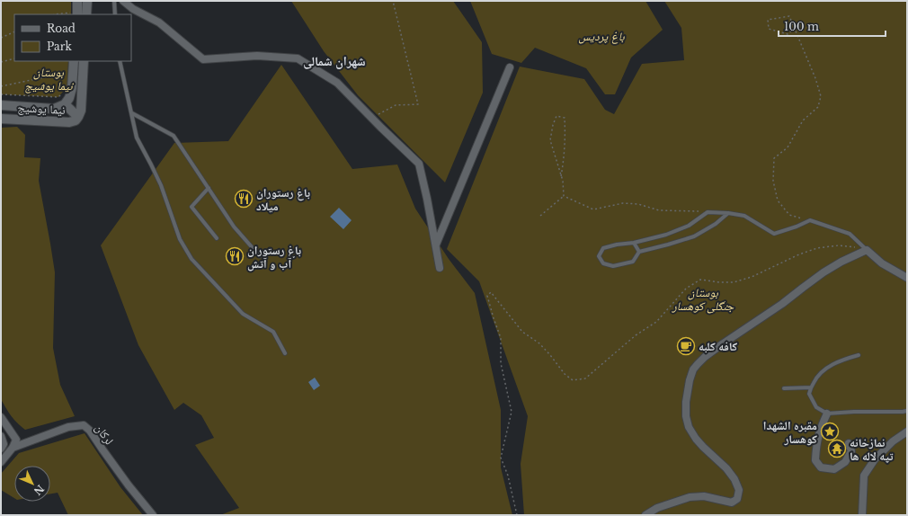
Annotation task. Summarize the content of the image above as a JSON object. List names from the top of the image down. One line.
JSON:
{"streets":{"street":["نیما یوشیج","لرکان"]},"districts":["شهران شمالی"],"parks":["باغ پردیس","بوستان نیما یوشیج","بوستان جنگلی کوهسار"],"places":{"restaurant":["باغ رستوران میلاد","باغ رستوران آب و آتش"],"cafe":["کافه کلبه"],"place":["مقبره الشهدا کوهسار"],"temple":["نمازخانه تپه لاله ها"]},"legend":["Road","Park"],"scale_bar":"100 m","north":"bottom right"}
